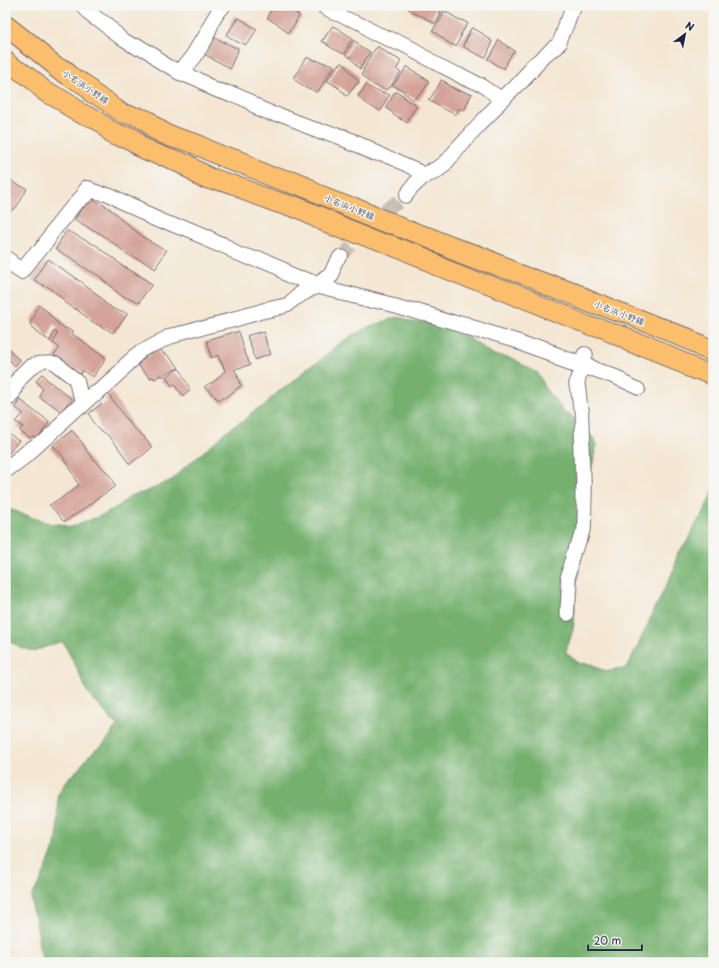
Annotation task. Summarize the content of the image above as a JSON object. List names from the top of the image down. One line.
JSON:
{"streets":{"main road":["小名浜小野線"]},"scale_bar":"20 m","north":"top right"}
